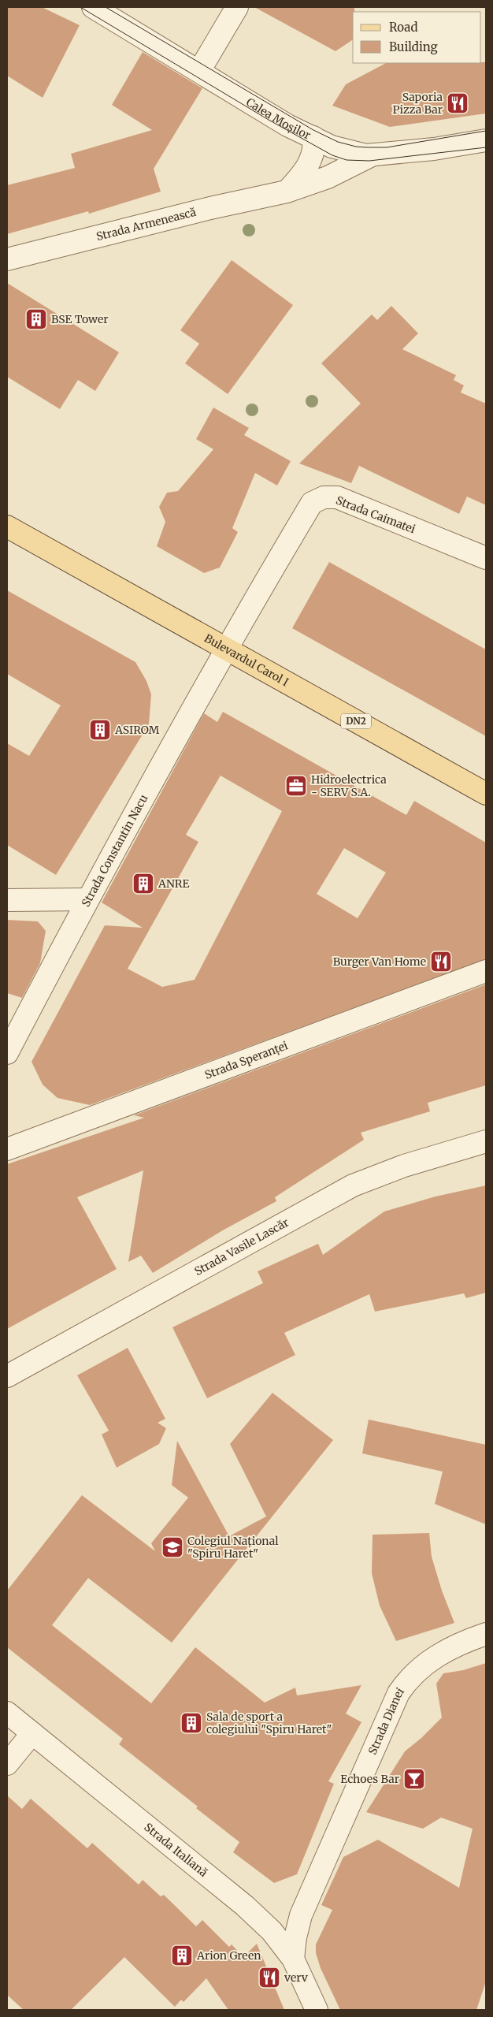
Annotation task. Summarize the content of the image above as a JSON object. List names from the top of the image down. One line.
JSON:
{"streets":{"main road":["Bulevardul Carol I","DN2"],"street":["Calea Moșilor","Strada Armenească","Strada Caimatei","Strada Constantin Nacu","Strada Speranței","Strada Vasile Lascăr","Strada Dianei","Strada Italiană"]},"crossings":[["Calea Moșilor","Strada Armenească"],["Strada Caimatei","Bulevardul Carol I"],["Strada Caimatei","Strada Constantin Nacu"],["Bulevardul Carol I","Strada Constantin Nacu"],["Strada Dianei","Strada Italiană"]],"places":{"restaurant":["Saporia Pizza Bar","Burger Van Home","verv"],"building":["BSE Tower","ASIROM","ANRE","Sala de sport a colegiului \"Spiru Haret\"","Arion Green"],"office":["Hidroelectrica - SERV S.A."],"school or university":["Colegiul Național \"Spiru Haret\""],"bar":["Echoes Bar"]},"legend":["Road","Building"]}
